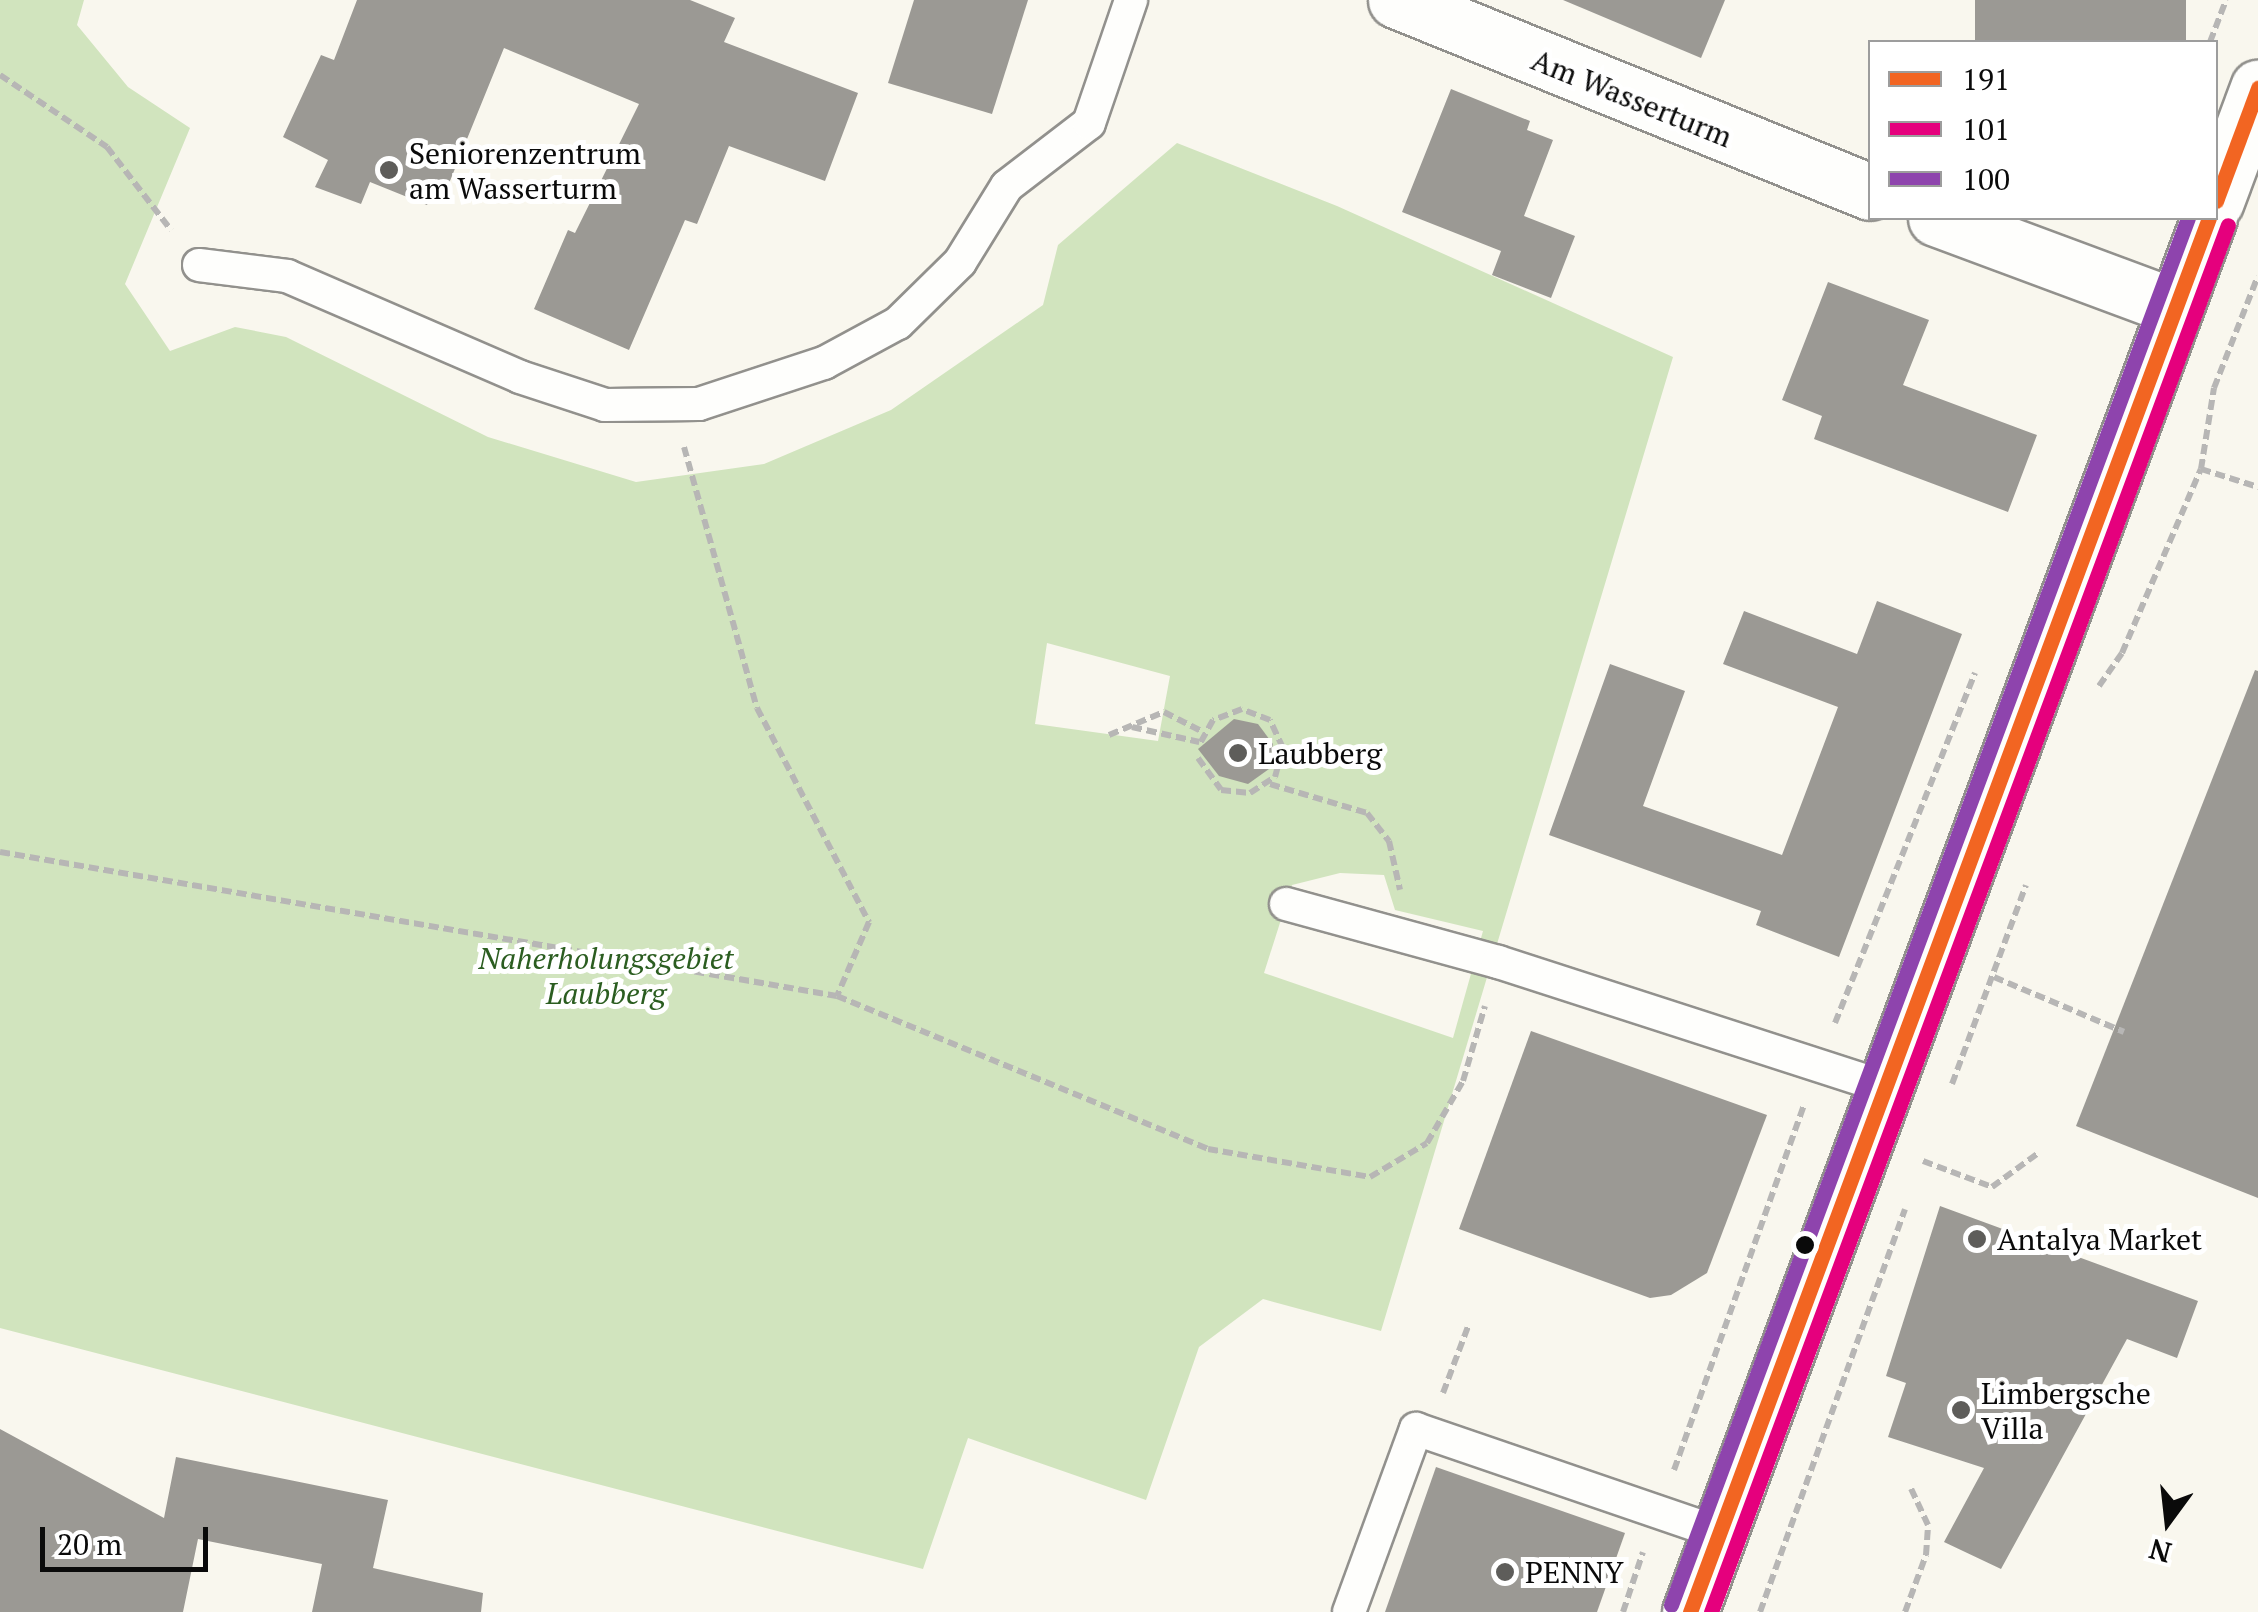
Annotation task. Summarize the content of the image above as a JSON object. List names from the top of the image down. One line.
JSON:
{"streets":{"street":["Am Wasserturm"]},"parks":["Naherholungsgebiet Laubberg"],"places":["Seniorenzentrum am Wasserturm","Laubberg","Antalya Market","Limbergsche Villa","PENNY"],"lines":["transit line 191","transit line 100","transit line 101"],"legend":["191","101","100"],"scale_bar":"20 m","north":"bottom"}
